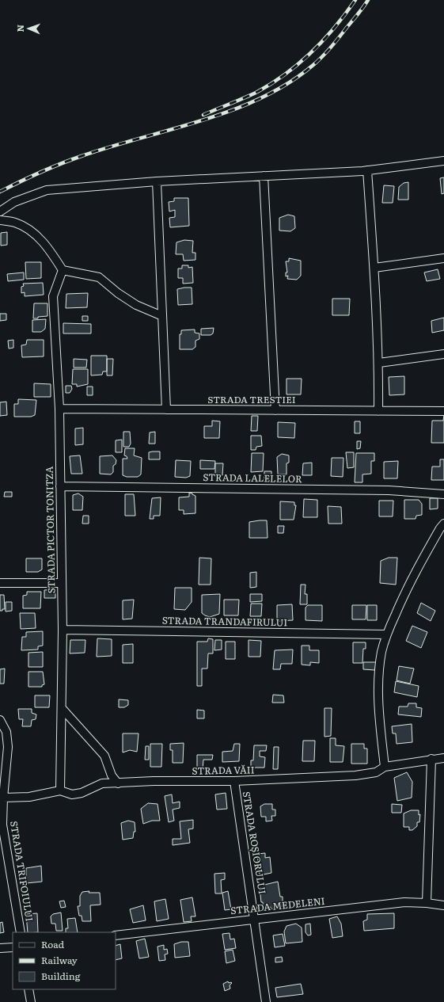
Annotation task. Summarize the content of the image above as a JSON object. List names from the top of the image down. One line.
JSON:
{"streets":{"street":["STRADA TRESTIEI","STRADA LALELELOR","STRADA PICTOR TONITZA","STRADA TRANDAFIRULUI","STRADA VĂII","STRADA ROȘIORULUI","STRADA TRIFOIULUI","STRADA MEDELENI"]},"crossings":[["STRADA TRESTIEI","STRADA PICTOR TONITZA"],["STRADA LALELELOR","STRADA PICTOR TONITZA"],["STRADA PICTOR TONITZA","STRADA TRANDAFIRULUI"],["STRADA PICTOR TONITZA","STRADA VĂII"],["STRADA VĂII","STRADA ROȘIORULUI"],["STRADA VĂII","STRADA TRIFOIULUI"],["STRADA ROȘIORULUI","STRADA MEDELENI"]],"legend":["Road","Railway","Building"],"north":"left"}
